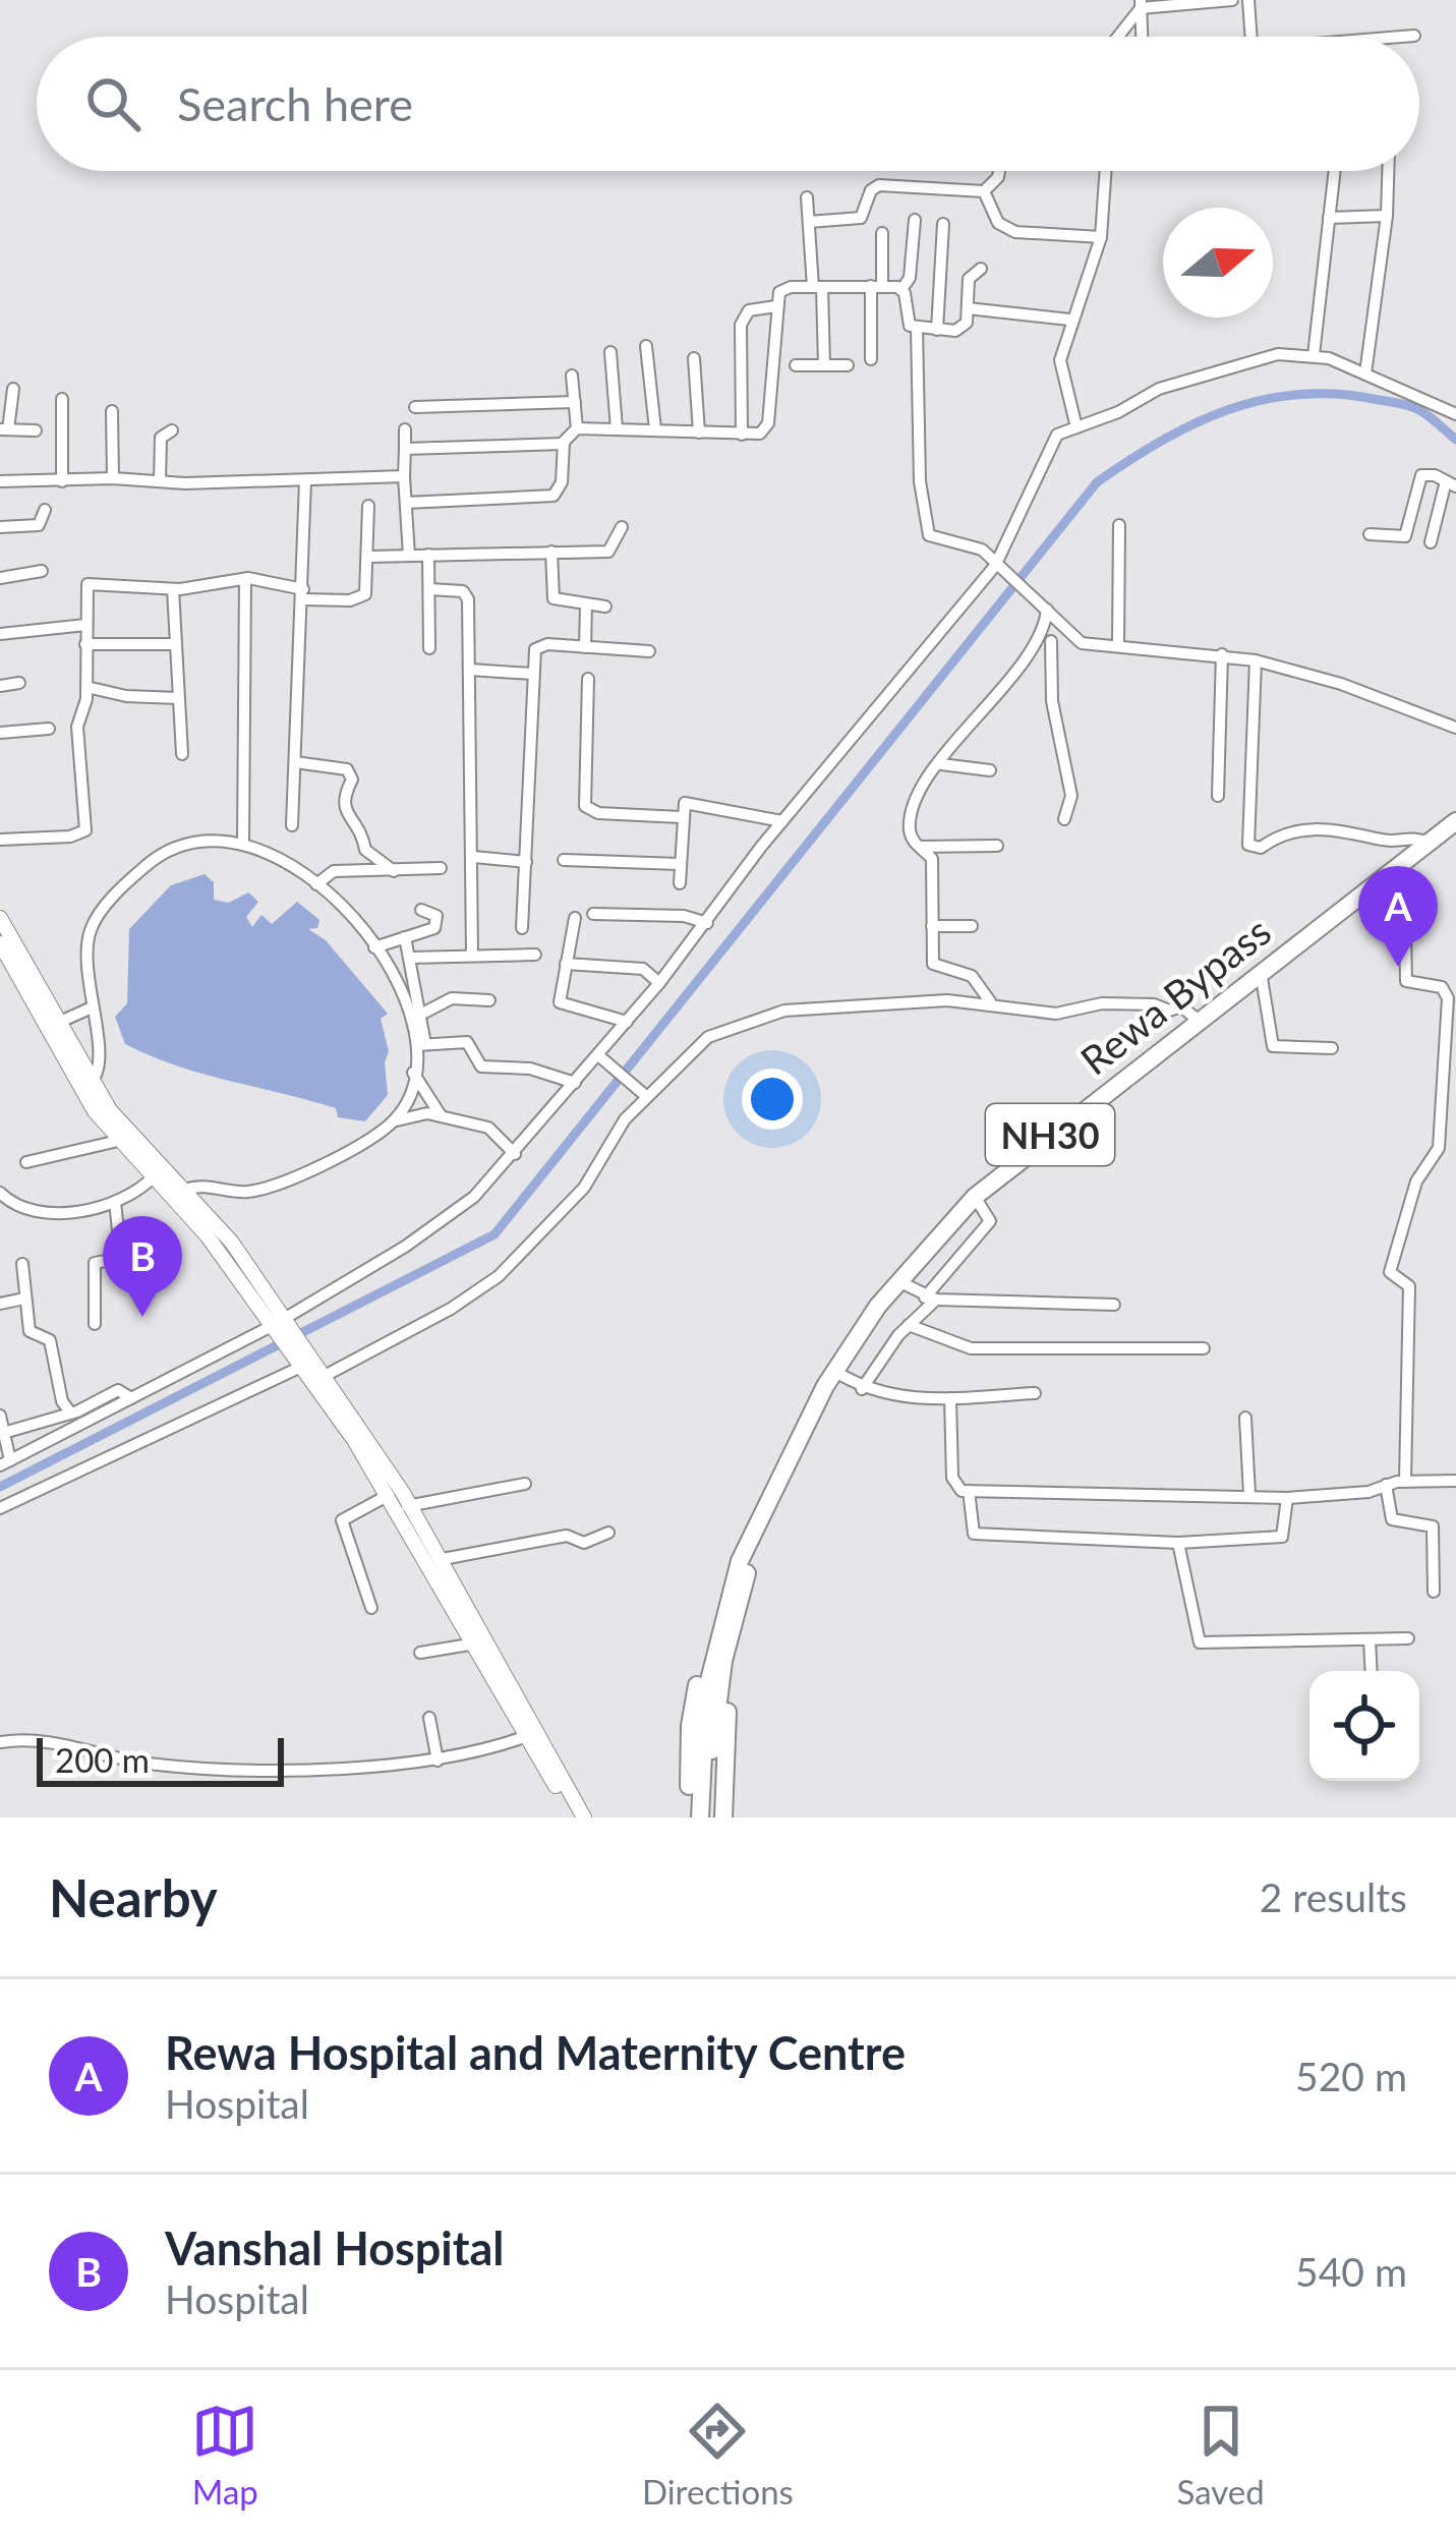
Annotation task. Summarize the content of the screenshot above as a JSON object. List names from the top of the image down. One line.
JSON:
{"streets":{"highway":["Rewa Bypass","NH30"]},"scale_bar":"200 m","north":"right","page":{"search":"Search here","pins":["A","B"],"scale":"200 m","heading":["Nearby","2 results"],"list":[{"mark":"A","name":"Rewa Hospital and Maternity Centre","note":"Hospital","value":"520 m"},{"mark":"B","name":"Vanshal Hospital","note":"Hospital","value":"540 m"}],"nav":["Map","Directions","Saved"]}}
